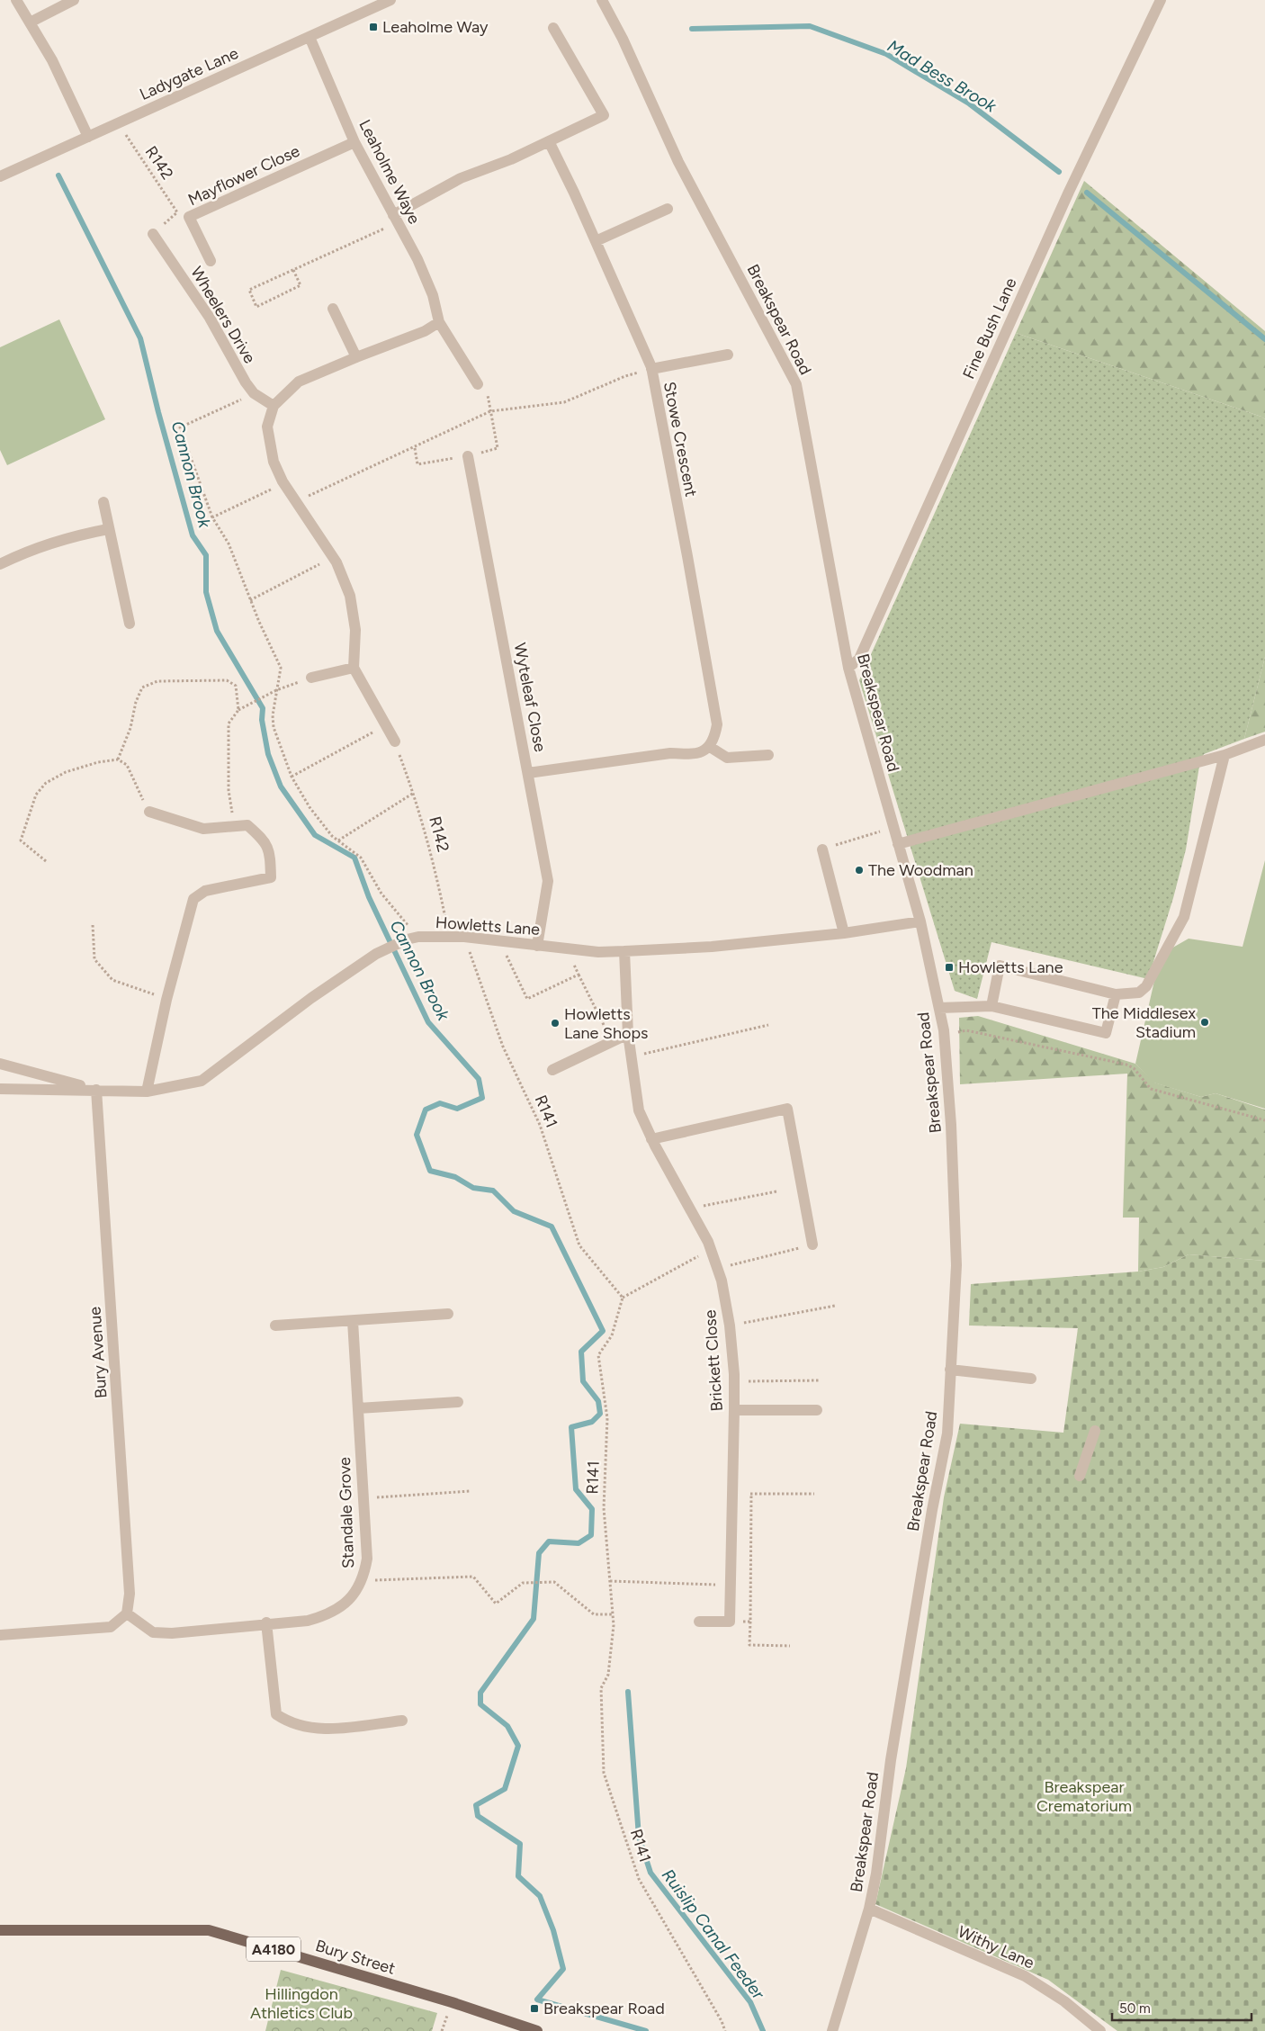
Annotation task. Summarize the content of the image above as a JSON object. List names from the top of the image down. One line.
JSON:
{"streets":{"main road":["A4180","Bury Street"],"street":["Ladygate Lane","Leaholme Waye","Mayflower Close","Wheelers Drive","Breakspear Road","Fine Bush Lane","Stowe Crescent","Wyteleaf Close","Howletts Lane","Bury Avenue","Brickett Close","Standale Grove","Withy Lane"],"path":["R142","R141"]},"crossings":[["Ladygate Lane","R142"],["Ladygate Lane","Leaholme Waye"],["R142","Wheelers Drive"],["R142","Howletts Lane"],["Leaholme Waye","Mayflower Close"],["Breakspear Road","Fine Bush Lane"],["Breakspear Road","Howletts Lane"],["Breakspear Road","Withy Lane"],["Wyteleaf Close","Howletts Lane"],["Howletts Lane","R141"],["Howletts Lane","Bury Avenue"],["Howletts Lane","Brickett Close"],["Bury Avenue","Standale Grove"]],"water":["Mad Bess Brook","Cannon Brook","Ruislip Canal Feeder"],"parks":["Breakspear Crematorium","Hillingdon Athletics Club"],"places":{"transit":["Leaholme Way","Howletts Lane","Breakspear Road"],"other":["The Woodman","The Middlesex Stadium","Howletts Lane Shops"]},"scale_bar":"50 m"}
